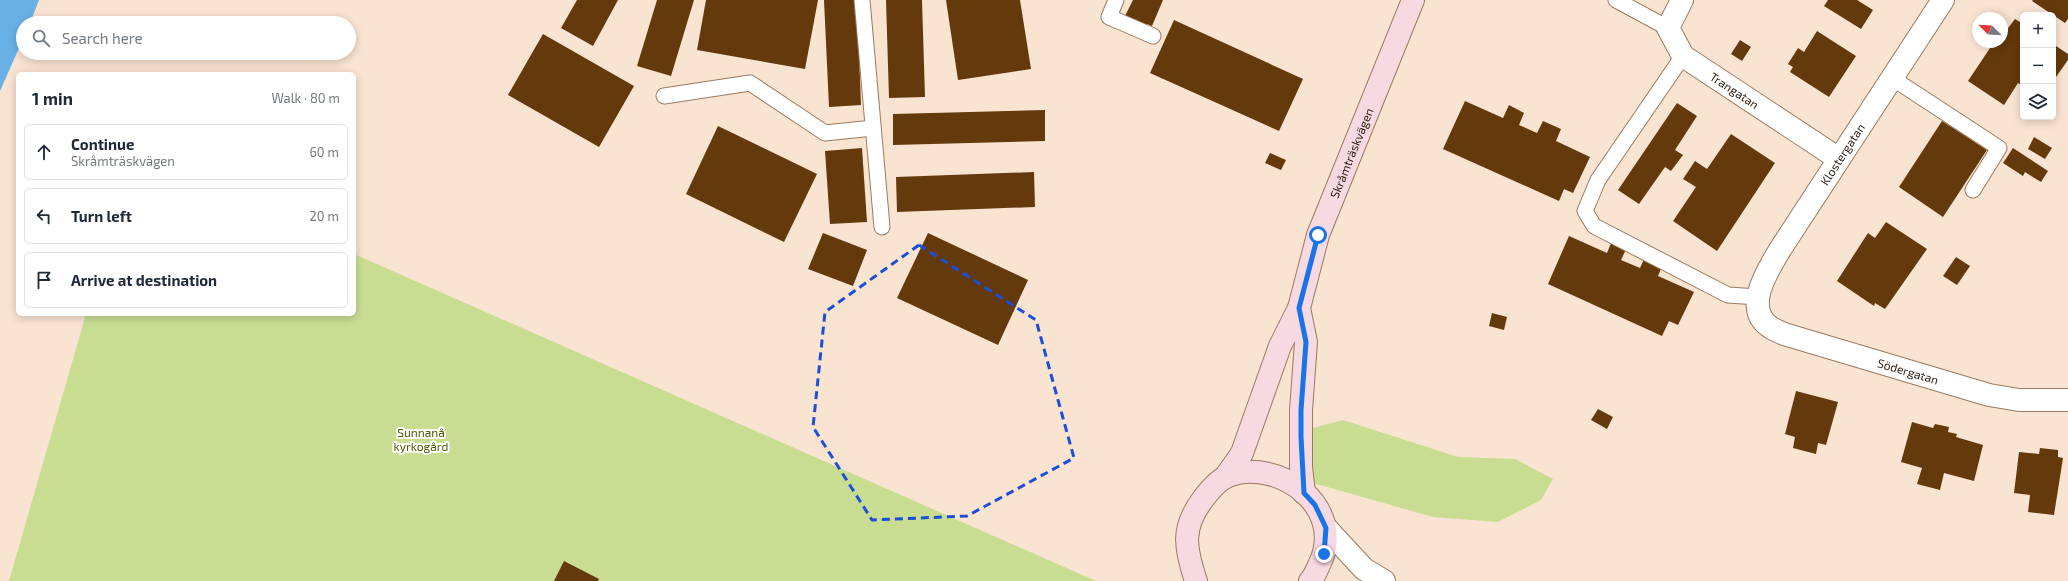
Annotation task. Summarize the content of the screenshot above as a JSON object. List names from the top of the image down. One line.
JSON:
{"streets":{"main road":["Skråmträskvägen"],"street":["Trangatan","Klostergatan","Södergatan"]},"crossings":[["Trangatan","Klostergatan"],["Klostergatan","Södergatan"]],"parks":["Sunnanå kyrkogård"],"north":"top left","page":{"map_buttons":["+","−"],"search":"Search here","heading":["1 min","Walk · 80 m"],"list":[["Continue","Skråmträskvägen","60 m"],["Turn left","20 m"],"Arrive at destination"]}}
